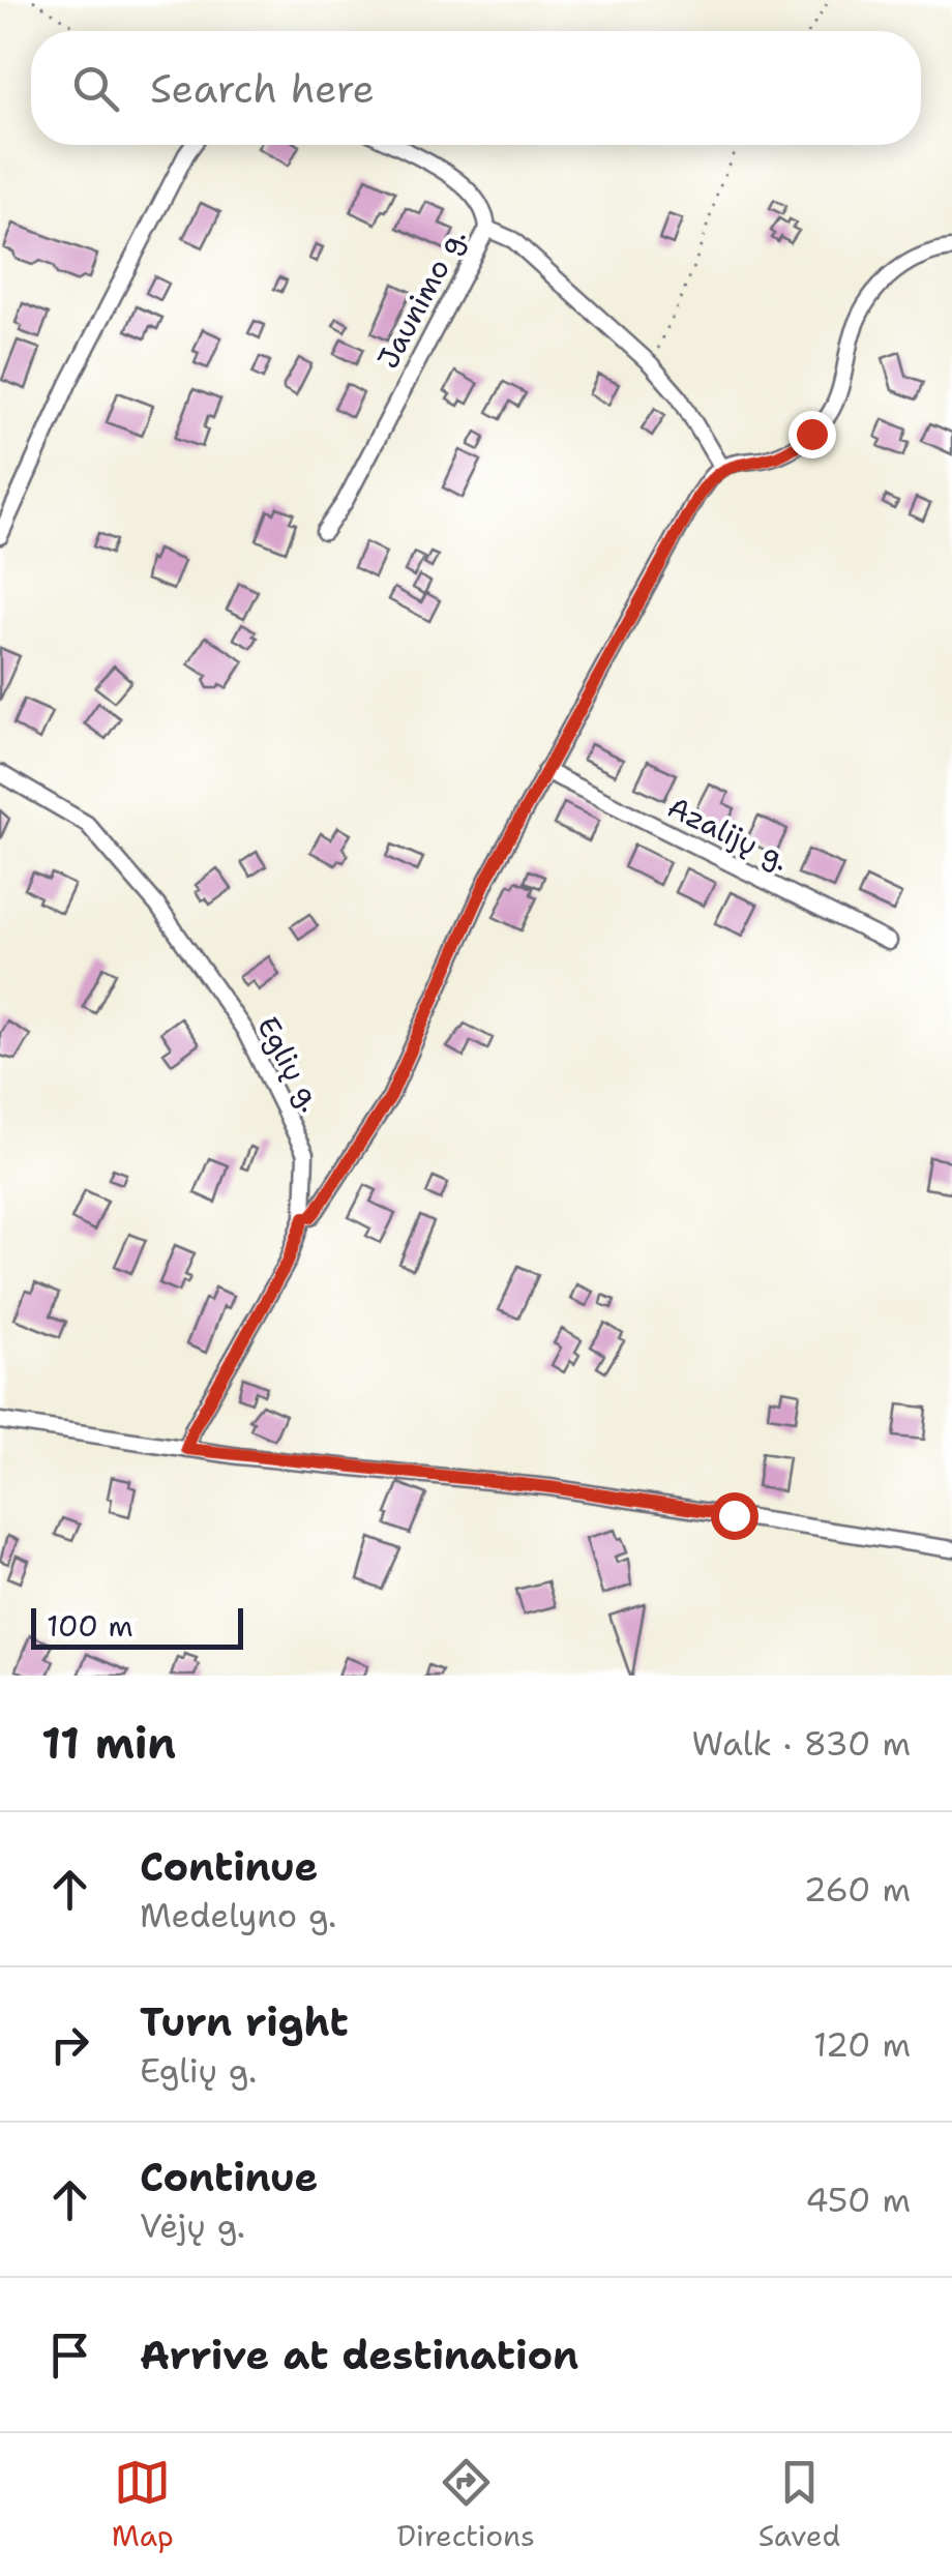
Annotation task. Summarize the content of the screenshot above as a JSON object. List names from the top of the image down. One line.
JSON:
{"streets":{"street":["Jaunimo g.","Azalijų g.","Eglių g."]},"scale_bar":"100 m","page":{"search":"Search here","scale":"100 m","heading":["11 min","Walk · 830 m"],"list":[["Continue","Medelyno g.","260 m"],["Turn right","Eglių g.","120 m"],["Continue","Vėjų g.","450 m"],"Arrive at destination"],"nav":["Map","Directions","Saved"]}}
